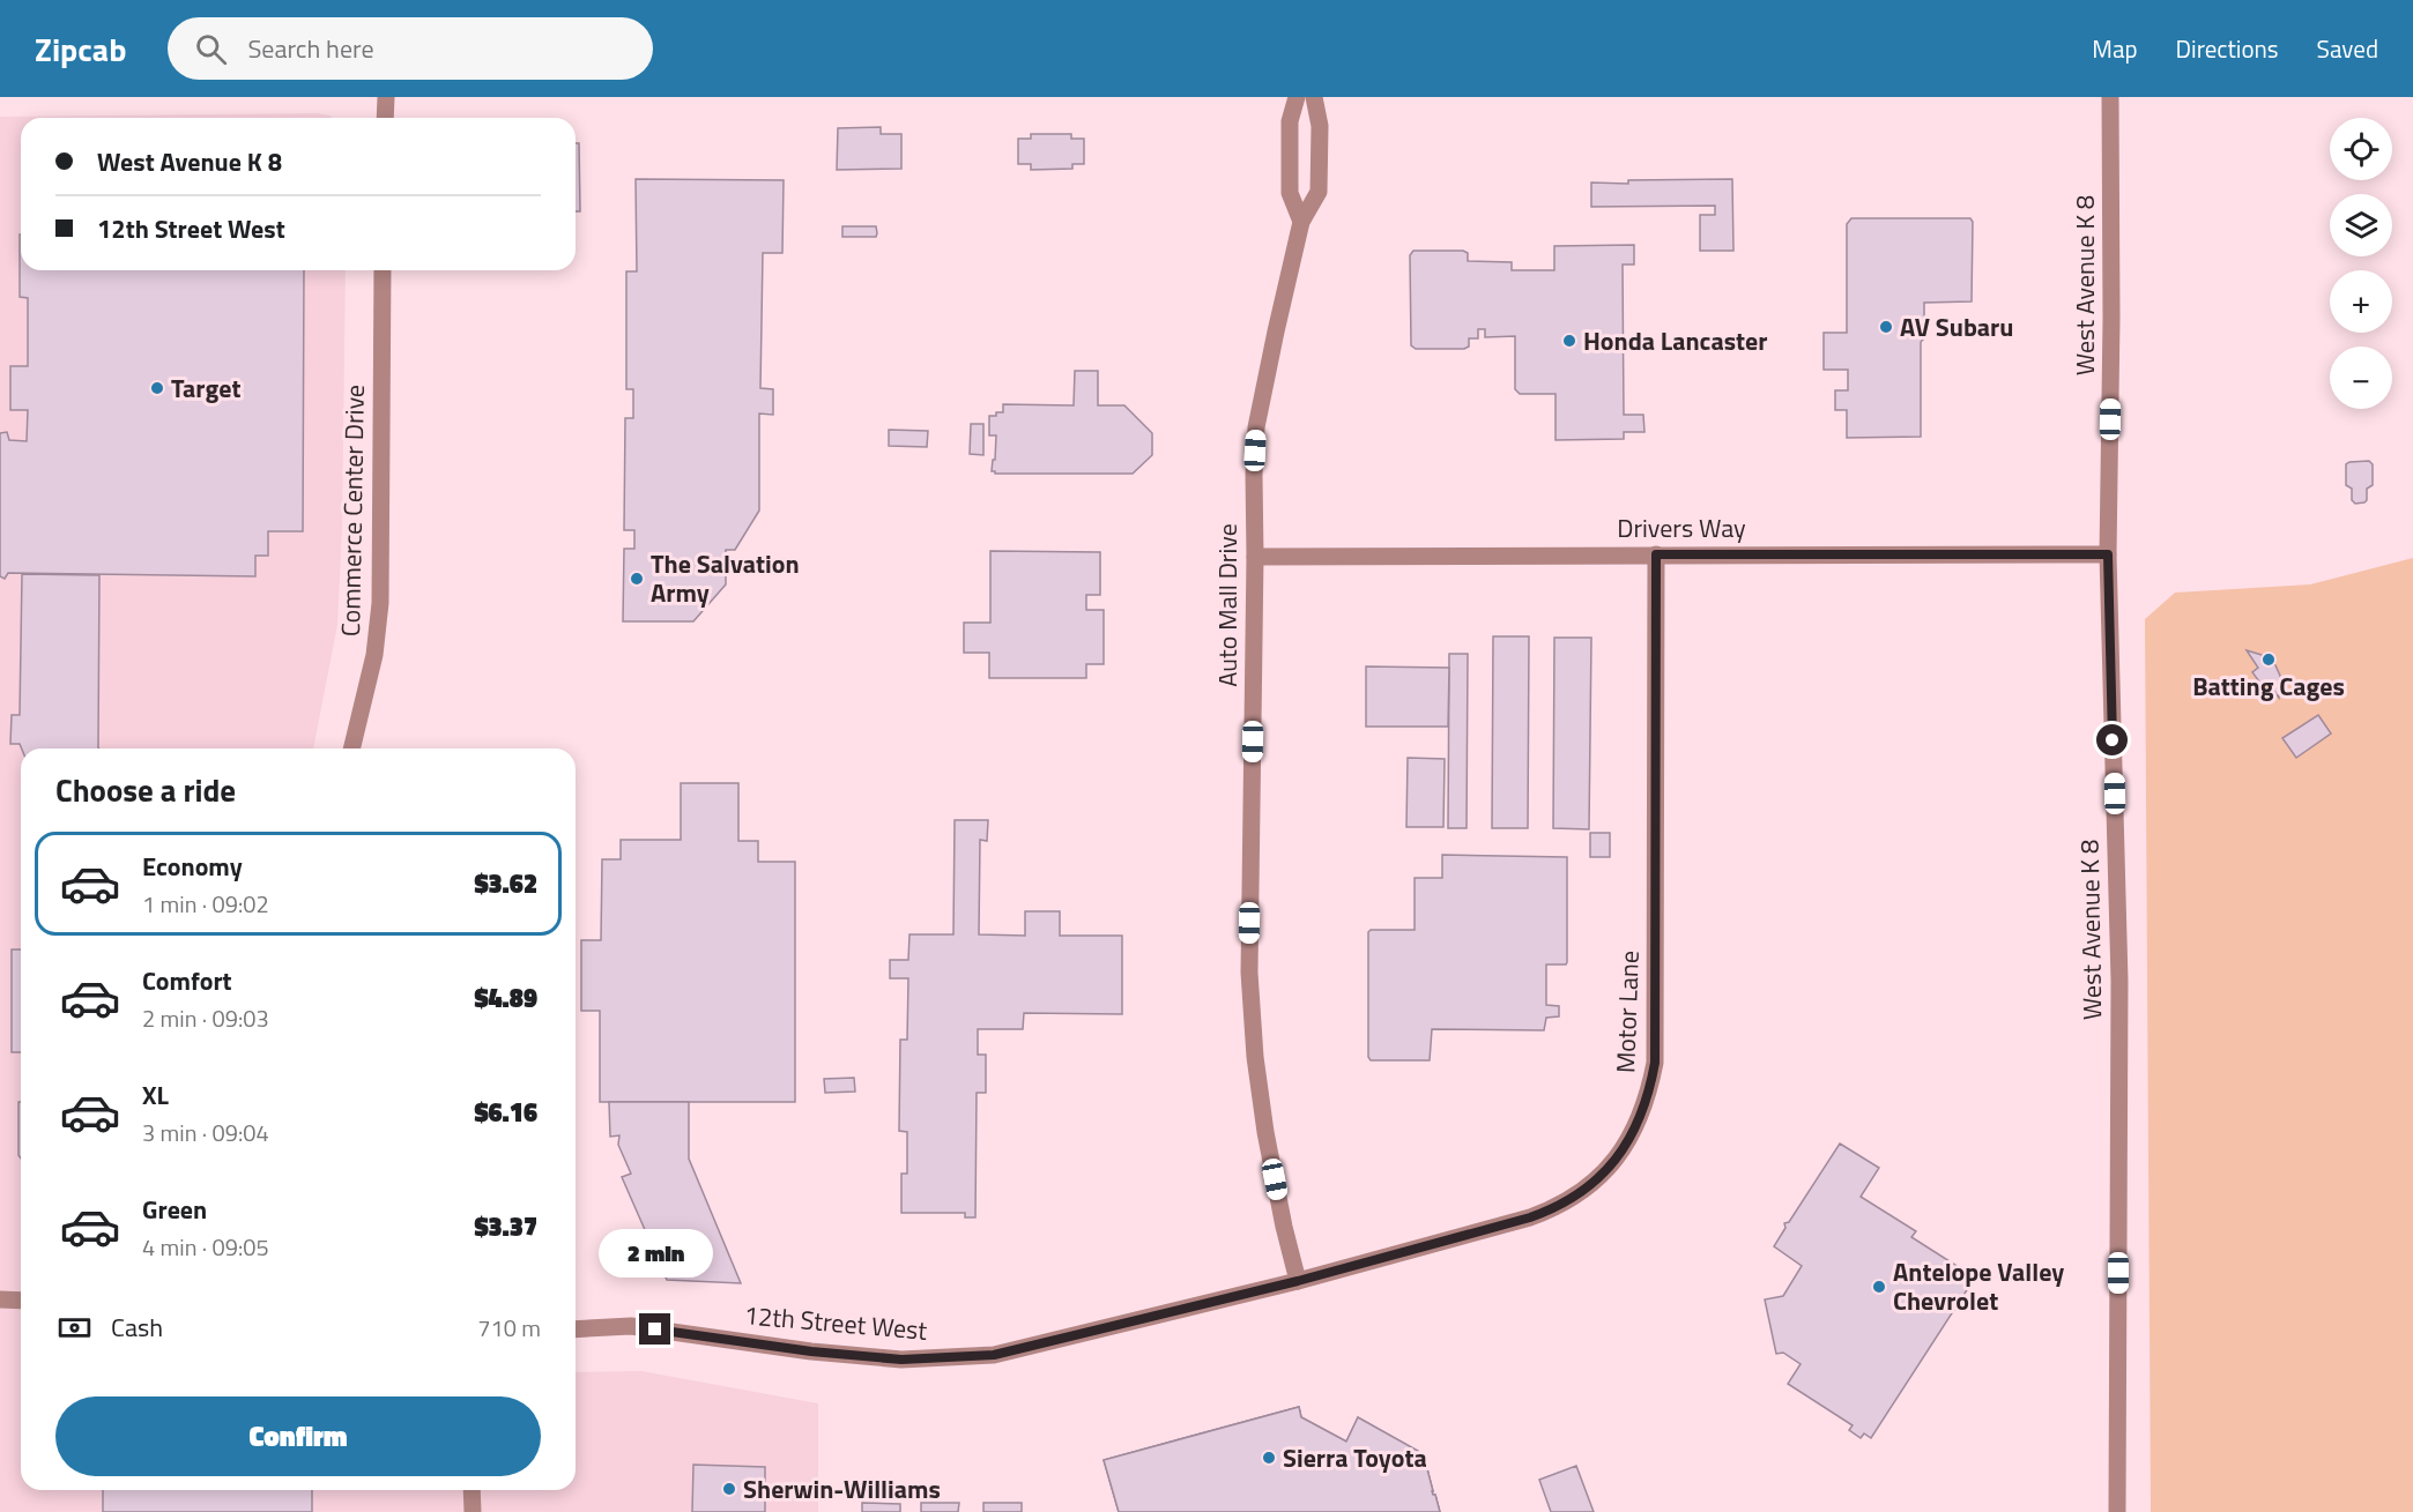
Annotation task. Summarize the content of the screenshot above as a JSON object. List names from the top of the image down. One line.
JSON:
{"streets":{"street":["West Avenue K 8","Commerce Center Drive","Drivers Way","Auto Mall Drive","Motor Lane","12th Street West"]},"crossings":[["West Avenue K 8","Drivers Way"],["Drivers Way","Auto Mall Drive"],["Drivers Way","Motor Lane"],["Auto Mall Drive","Motor Lane"],["Auto Mall Drive","12th Street West"],["Motor Lane","12th Street West"]],"places":["AV Subaru","Honda Lancaster","Target","The Salvation Army","Batting Cages","Antelope Valley Chevrolet","Sierra Toyota","Sherwin-Williams"],"page":{"header":"Zipcab","search":"Search here","nav":["Map","Directions","Saved"],"map_buttons":["+","−"],"banner":["West Avenue K 8","12th Street West"],"heading":"Choose a ride","list":[{"name":"Economy","note":"1 min · 09:02","value":"$3.62"},{"name":"Comfort","note":"2 min · 09:03","value":"$4.89"},{"name":"XL","note":"3 min · 09:04","value":"$6.16"},{"name":"Green","note":"4 min · 09:05","value":"$3.37"}],"bubble":"2 min","pay":["Cash","710 m"],"buttons":"Confirm"}}
